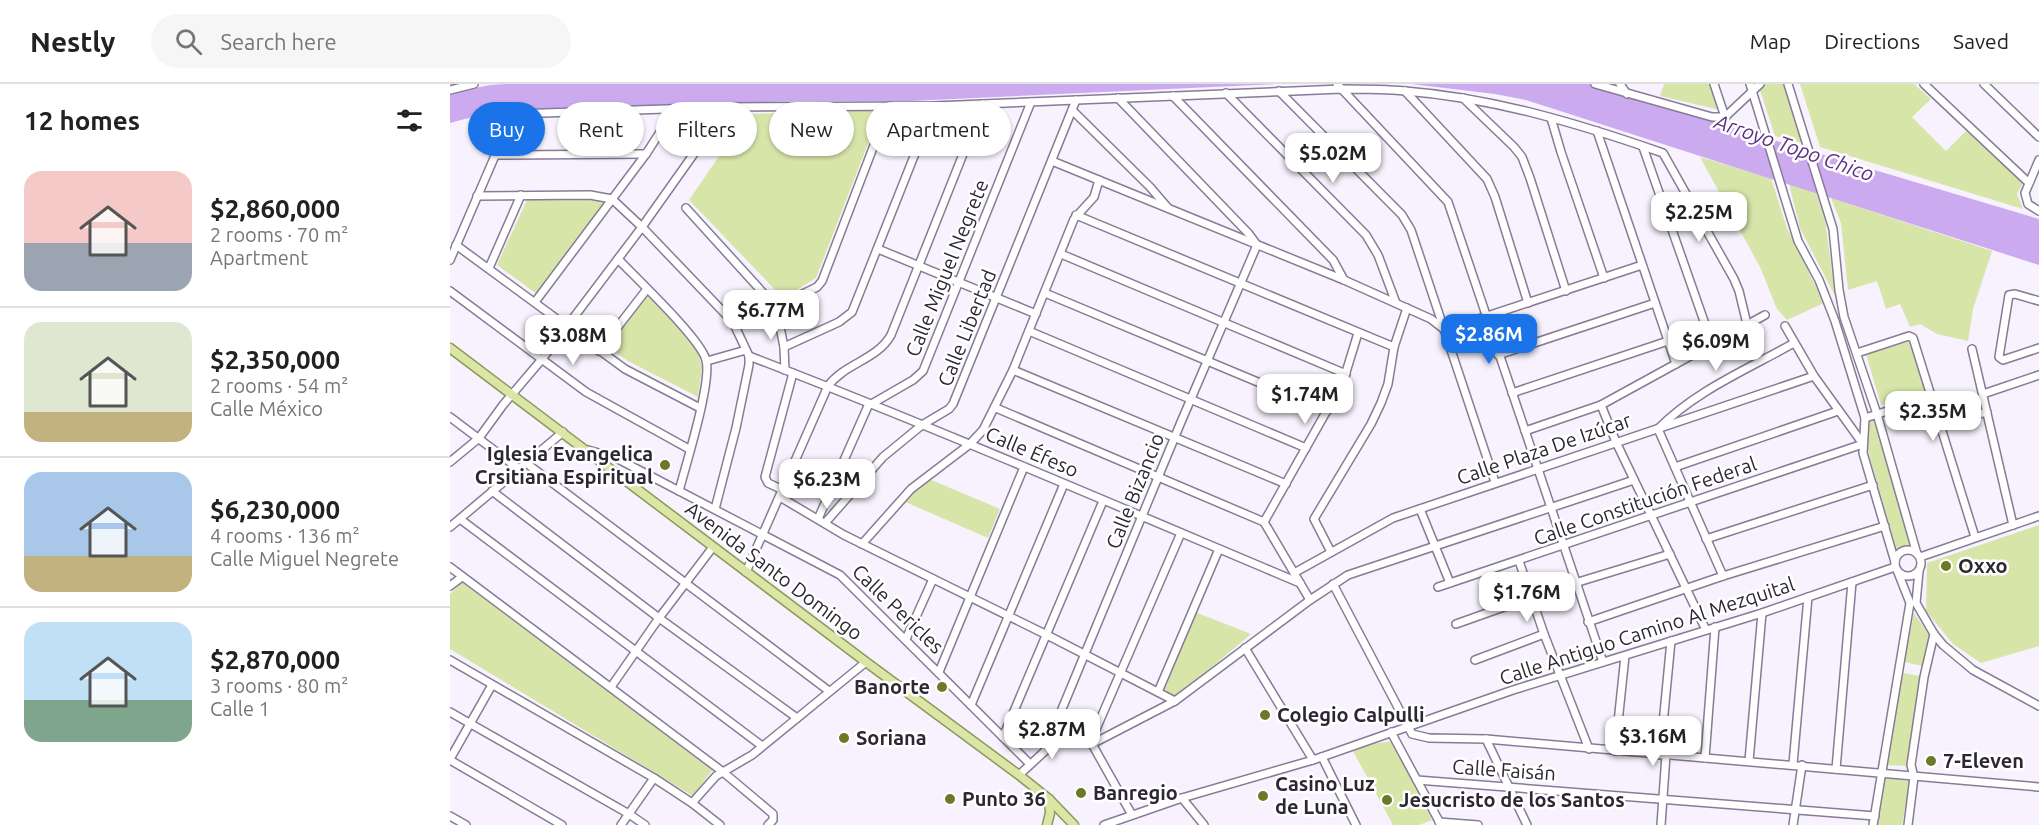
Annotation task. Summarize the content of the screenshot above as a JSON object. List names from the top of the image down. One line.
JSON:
{"streets":{"main road":["Avenida Santo Domingo"],"street":["Calle Miguel Negrete","Calle Libertad","Calle Plaza De Izúcar","Calle Éfeso","Calle Bizancio","Calle Constitución Federal","Calle Pericles","Calle Antiguo Camino Al Mezquital","Calle Faisán"]},"crossings":[["Calle Miguel Negrete","Calle Éfeso"],["Calle Libertad","Calle Éfeso"],["Calle Éfeso","Calle Bizancio"],["Avenida Santo Domingo","Calle Pericles"]],"water":["Arroyo Topo Chico"],"places":["Iglesia Evangelica Crsitiana Espiritual","Oxxo","Banorte","Colegio Calpulli","Soriana","7-Eleven","Banregio","Casino Luz de Luna","Punto 36","Jesucristo de los Santos"],"page":{"header":"Nestly","search":"Search here","nav":["Map","Directions","Saved"],"heading":"12 homes","chip":["Buy","Rent","Filters","New","Apartment"],"price":["$5.02M","$2.25M","$6.77M","$2.86M","$3.08M","$6.09M","$1.74M","$2.35M","$6.23M","$1.76M","$2.87M","$3.16M"],"list":[{"name":"$2,860,000","note":"2 rooms · 70 m² · Apartment"},{"name":"$2,350,000","note":"2 rooms · 54 m² · Calle México"},{"name":"$6,230,000","note":"4 rooms · 136 m² · Calle Miguel Negrete"},{"name":"$2,870,000","note":"3 rooms · 80 m² · Calle 1"}]}}
